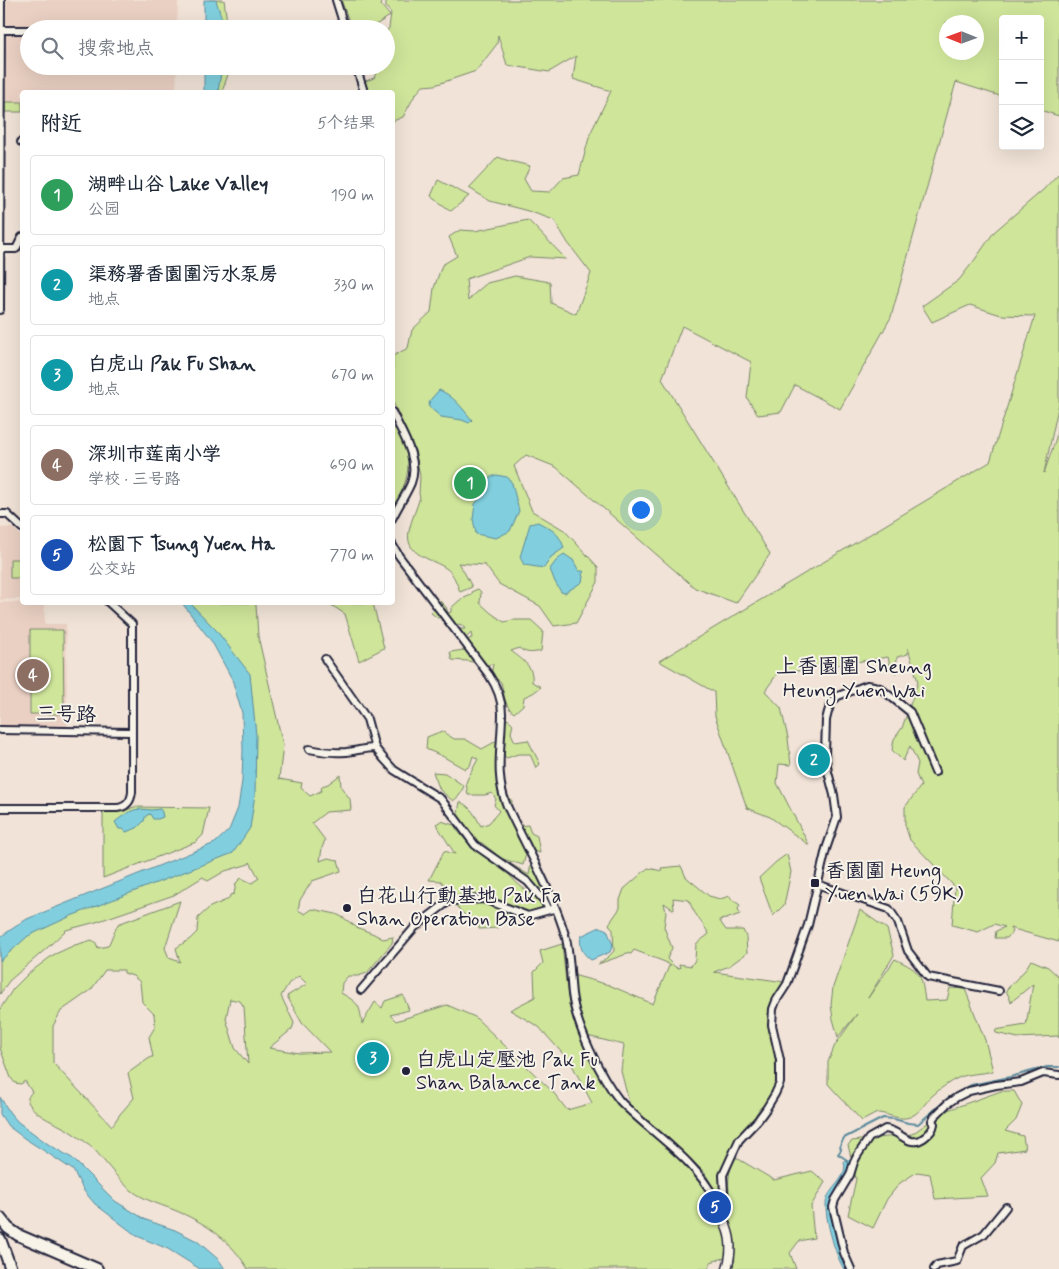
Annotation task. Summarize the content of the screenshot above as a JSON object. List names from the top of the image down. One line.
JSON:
{"streets":{"street":["三号路"]},"districts":["上香園圍 Sheung Heung Yuen Wai"],"places":{"transit":["香園圍 Heung Yuen Wai (59K)"],"other":["白花山行動基地 Pak Fa Shan Operation Base","白虎山定壓池 Pak Fu Shan Balance Tank"]},"north":"left","page":{"map_buttons":["+","−"],"search":"搜索地点","heading":["附近","5个结果"],"list":[{"mark":"1","name":"湖畔山谷 Lake Valley","note":"公园","value":"190 m"},{"mark":"2","name":"渠務署香園圍污水泵房","note":"地点","value":"330 m"},{"mark":"3","name":"白虎山 Pak Fu Shan","note":"地点","value":"670 m"},{"mark":"4","name":"深圳市莲南小学","note":"学校 · 三号路","value":"690 m"},{"mark":"5","name":"松園下 Tsung Yuen Ha","note":"公交站","value":"770 m"}],"pins":["1","4","2","3","5"]}}
